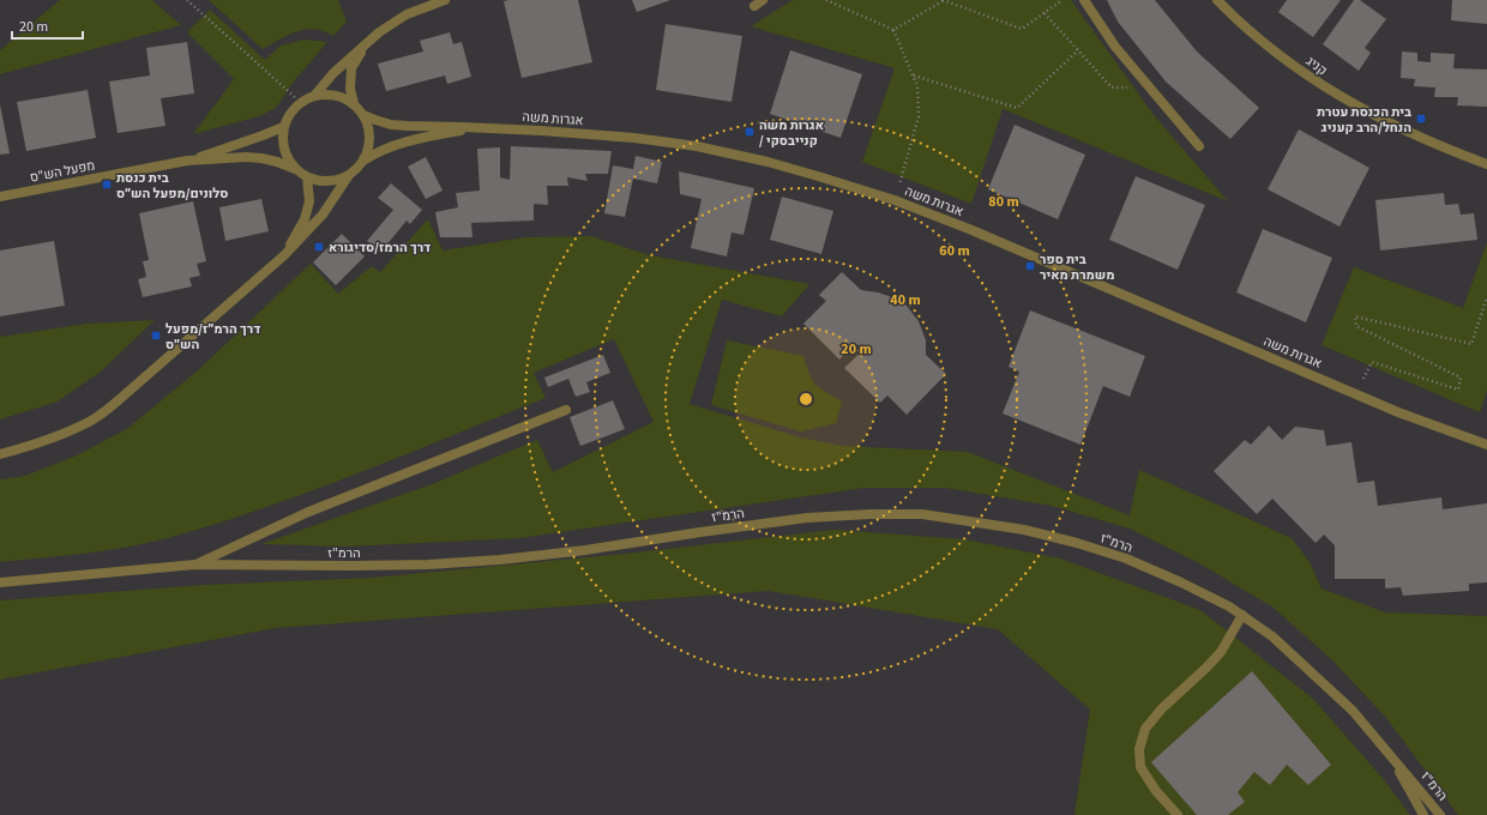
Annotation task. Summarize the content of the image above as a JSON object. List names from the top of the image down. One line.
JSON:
{"streets":{"street":["קניג","אגרות משה","מפעל הש\"ס","הרמ\"ז"]},"crossings":[["אגרות משה","מפעל הש\"ס"]],"places":{"transit":["בית הכנסת עטרת הנחל/הרב קעניג","אגרות משה / קנייבסקי","בית כנסת סלונים/מפעל הש״ס","דרך הרמז/סדיגורא","בית ספר משמרת מאיר","דרך הרמ״ז/מפעל הש״ס"]},"scale_bar":"20 m","rings":["80 m","60 m","40 m","20 m"]}
